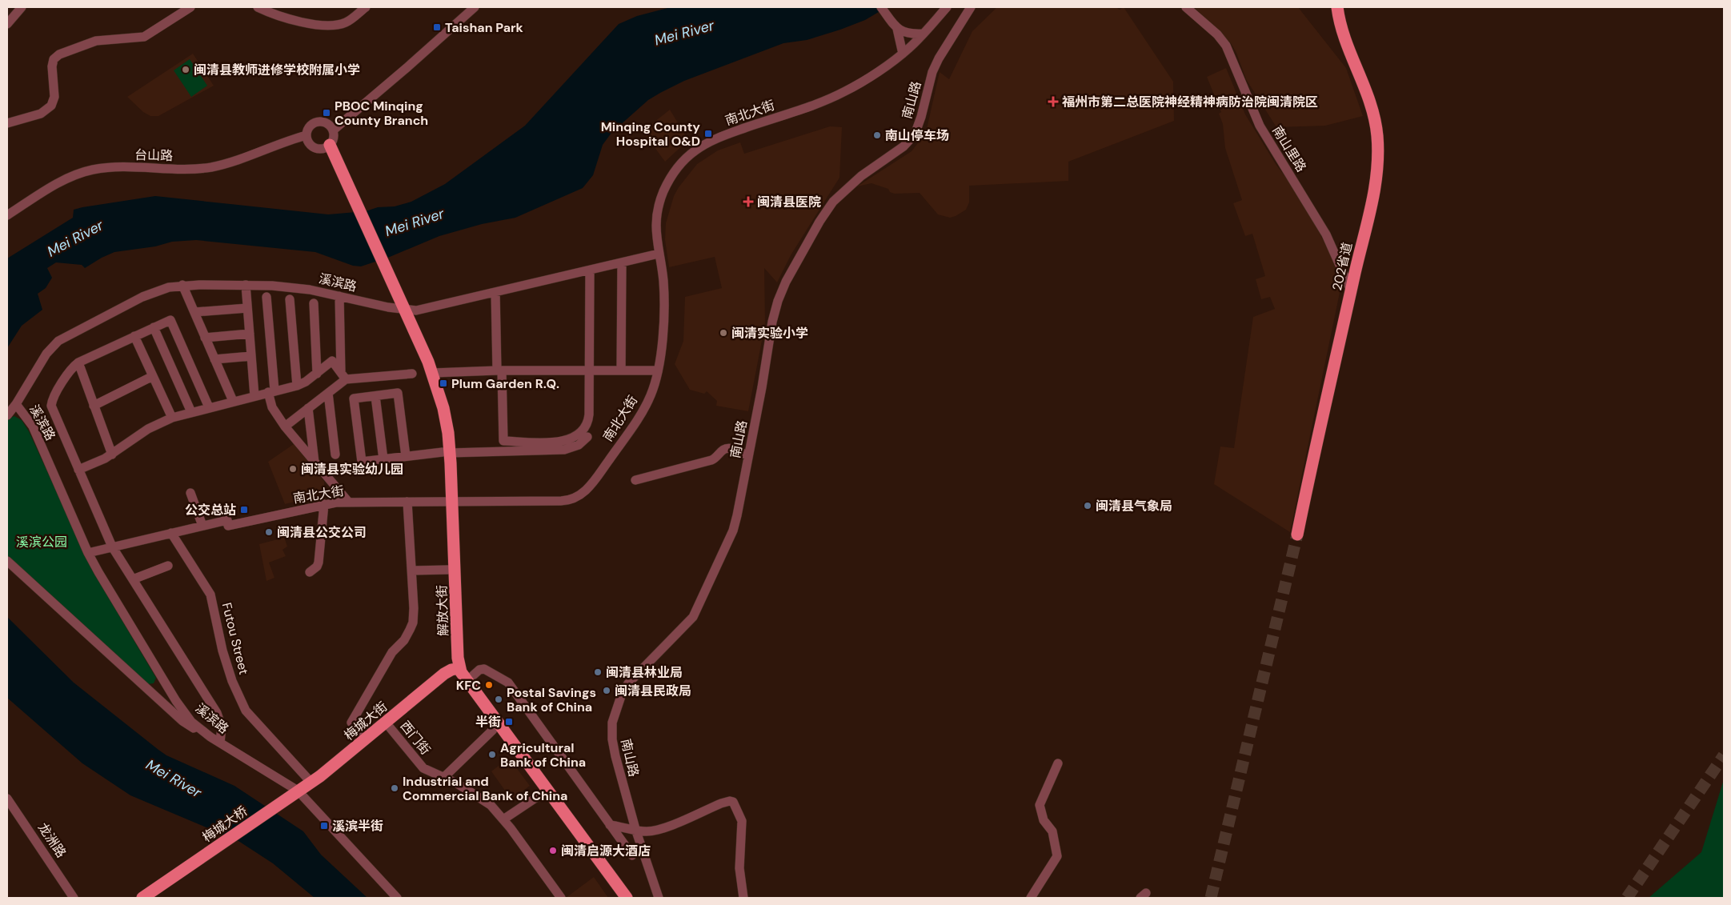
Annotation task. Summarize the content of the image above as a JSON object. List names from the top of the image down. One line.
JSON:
{"streets":{"main road":["202省道","解放大街","梅城大街","梅城大桥"],"street":["南山路","南北大街","南山里路","台山路","溪滨路","Futou Street","西门街","龙洲路"]},"crossings":[["南北大街","溪滨路"],["南北大街","解放大街"],["南北大街","Futou Street"],["南山里路","202省道"],["台山路","解放大街"],["溪滨路","解放大街"],["溪滨路","梅城大街"],["溪滨路","梅城大桥"],["解放大街","梅城大街"],["Futou Street","梅城大街"],["梅城大街","西门街"],["梅城大街","梅城大桥"]],"water":["Mei River"],"parks":["溪滨公园"],"places":{"transit":["Taishan Park","PBOC Minqing County Branch","Minqing County Hospital O&D","Plum Garden R.Q.","公交总站","半街","溪滨半街"],"other":["闽清县教师进修学校附属小学","南山停车场","闽清实验小学","闽清县实验幼儿园","闽清县气象局","闽清县公交公司","闽清县林业局","KFC","闽清县民政局","Postal Savings Bank of China","Agricultural Bank of China","Industrial and Commercial Bank of China","闽清启源大酒店"],"health":["福州市第二总医院神经精神病防治院闽清院区","闽清县医院"]}}
